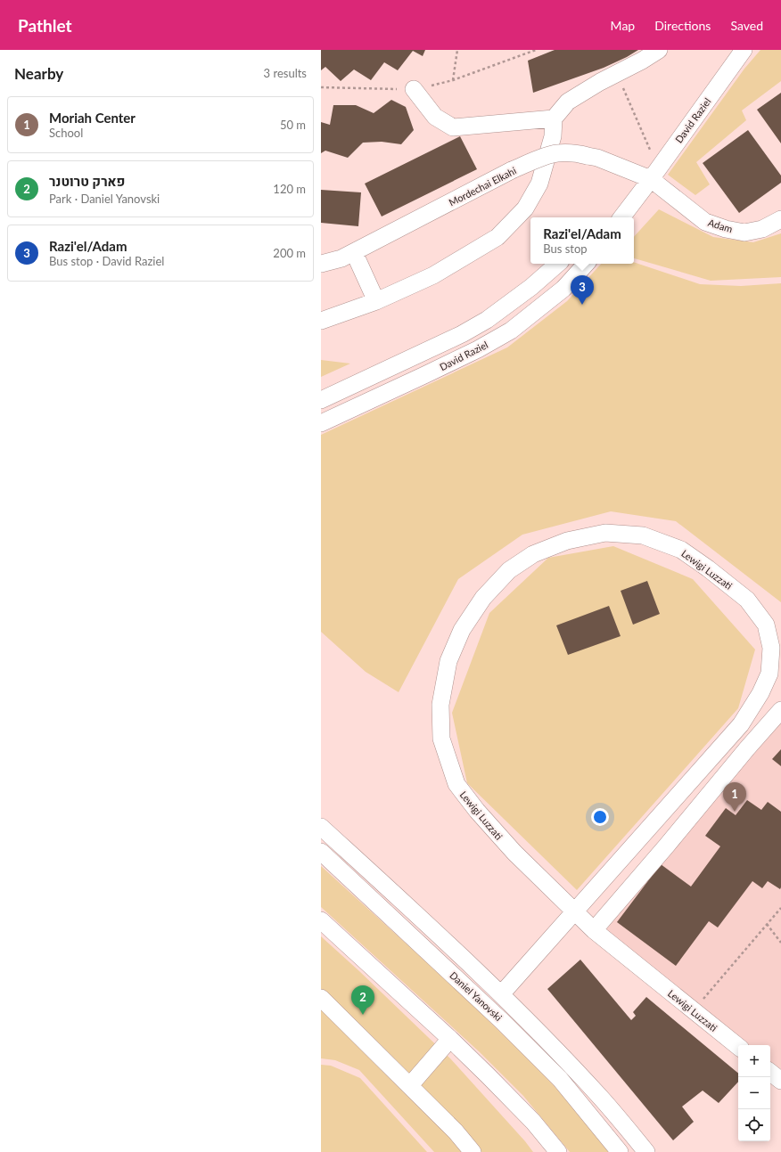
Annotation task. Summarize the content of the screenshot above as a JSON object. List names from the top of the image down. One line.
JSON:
{"streets":{"street":["David Raziel","Mordechai Elkahi","Adam","Lewigi Luzzati","Daniel Yanovski"]},"crossings":[["David Raziel","Mordechai Elkahi"],["David Raziel","Adam"],["Mordechai Elkahi","Adam"]],"page":{"header":"Pathlet","nav":["Map","Directions","Saved"],"heading":["Nearby","3 results"],"list":[{"mark":"1","name":"Moriah Center","note":"School","value":"50 m"},{"mark":"2","name":"פארק טרוטנר","note":"Park · Daniel Yanovski","value":"120 m"},{"mark":"3","name":"Razi'el/Adam","note":"Bus stop · David Raziel","value":"200 m"}],"popup":["Razi'el/Adam","Bus stop"],"pins":["3","1","2"],"map_buttons":["+","−"]}}
